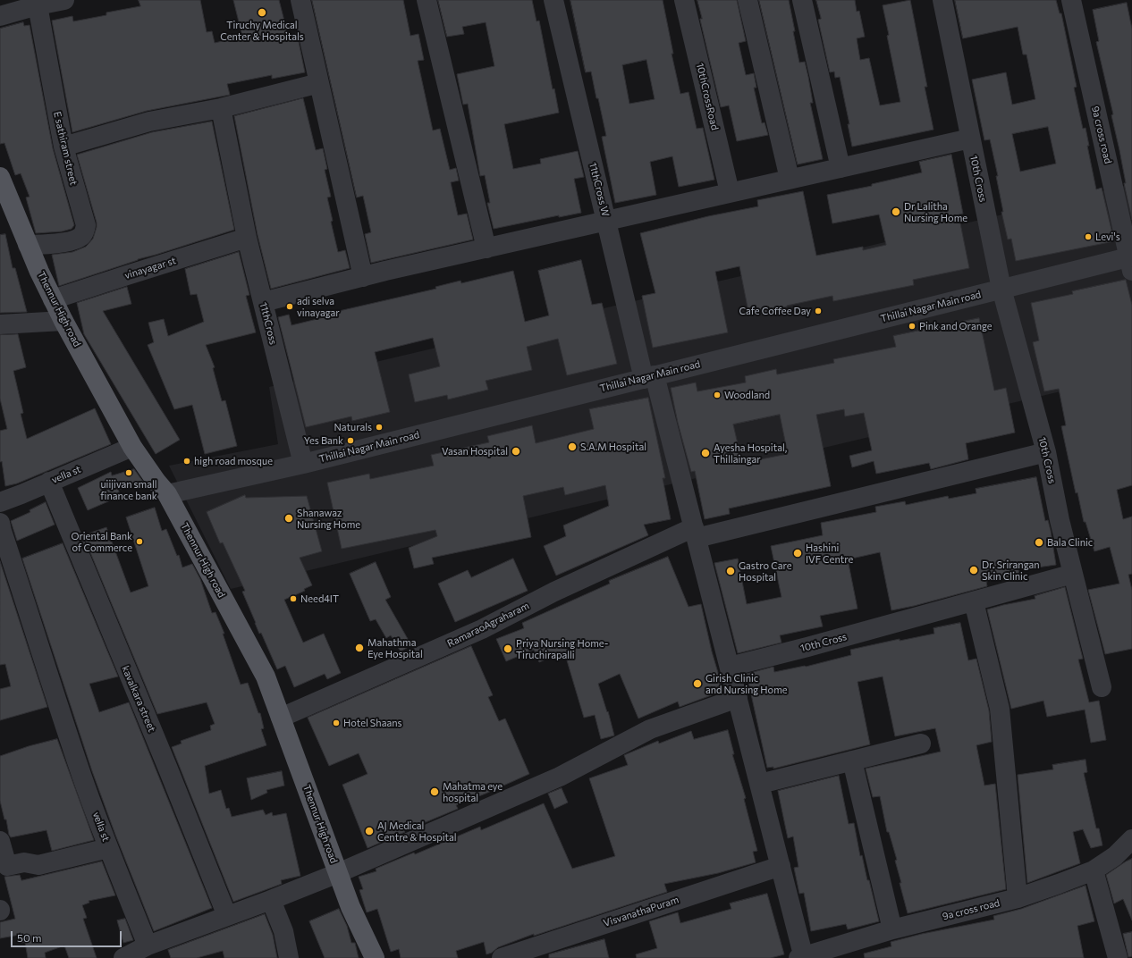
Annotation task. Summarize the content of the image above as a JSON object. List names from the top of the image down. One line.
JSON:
{"streets":{"main road":["Thennur High road"],"street":["10thCrossRoad","9a cross road","E sathiram street","10th Cross","11thCross W","vinayagar st","Thillai Nagar Main road","11thCross","vella st","RamaraoAgraharam","kavalkara street","VisvanathaPuram"]},"crossings":[["9a cross road","11thCross W"],["9a cross road","Thillai Nagar Main road"],["E sathiram street","Thennur High road"],["10th Cross","11thCross W"],["10th Cross","Thillai Nagar Main road"],["10th Cross","RamaraoAgraharam"],["11thCross W","Thillai Nagar Main road"],["11thCross W","RamaraoAgraharam"],["11thCross W","VisvanathaPuram"],["vinayagar st","Thennur High road"],["vinayagar st","11thCross"],["Thillai Nagar Main road","Thennur High road"],["Thillai Nagar Main road","11thCross"],["Thennur High road","vella st"],["Thennur High road","RamaraoAgraharam"],["vella st","kavalkara street"]],"places":["Tiruchy Medical Center & Hospitals","Dr Lalitha Nursing Home","Levi's","adi selva vinayagar","Cafe Coffee Day","Pink and Orange","Woodland","Naturals","Yes Bank","S.A.M Hospital","Vasan Hospital","Ayesha Hospital, Thillaingar","high road mosque","uiijivan small finance bank","Shanawaz Nursing Home","Oriental Bank of Commerce","Bala Clinic","Hashini IVF Centre","Dr. Srirangan Skin Clinic","Gastro Care Hospital","Need4IT","Mahathma Eye Hospital","Priya Nursing Home- Tiruchirapalli","Girish Clinic and Nursing Home","Hotel Shaans","Mahatma eye hospital","AJ Medical Centre & Hospital"],"scale_bar":"50 m"}
